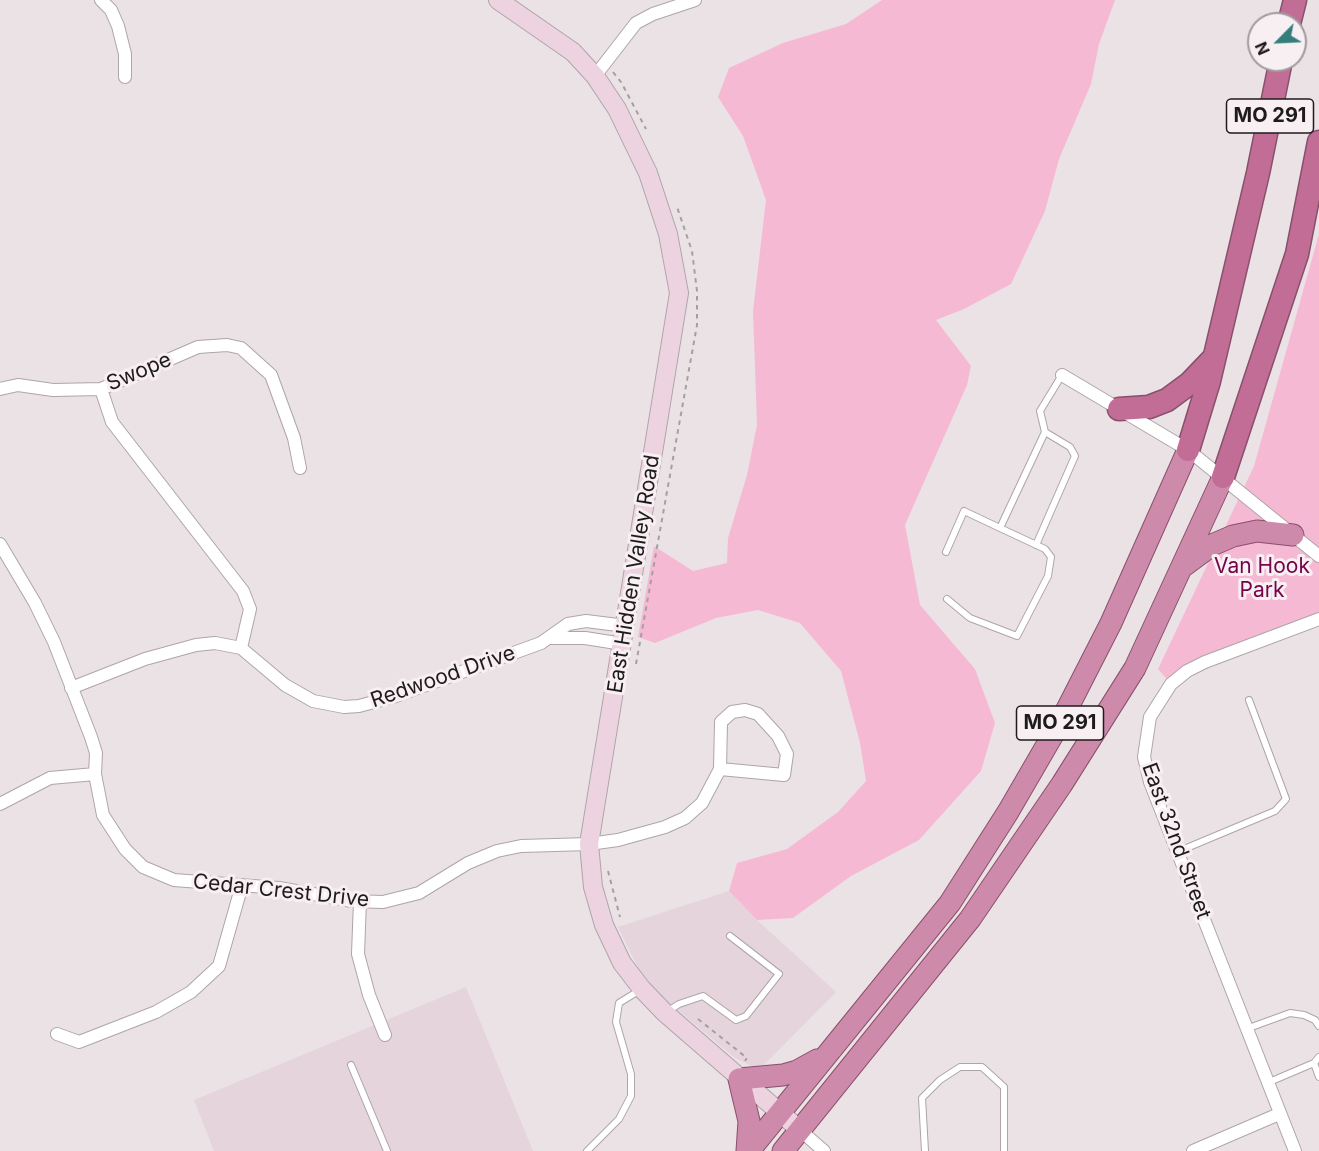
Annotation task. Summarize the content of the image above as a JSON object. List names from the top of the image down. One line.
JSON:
{"streets":{"highway":["MO 291"],"main road":["East Hidden Valley Road"],"street":["Swope","Redwood Drive","East 32nd Street","Cedar Crest Drive"]},"crossings":[["MO 291","East Hidden Valley Road"],["East Hidden Valley Road","Redwood Drive"],["East Hidden Valley Road","Cedar Crest Drive"]],"parks":["Van Hook Park"],"north":"bottom left"}
